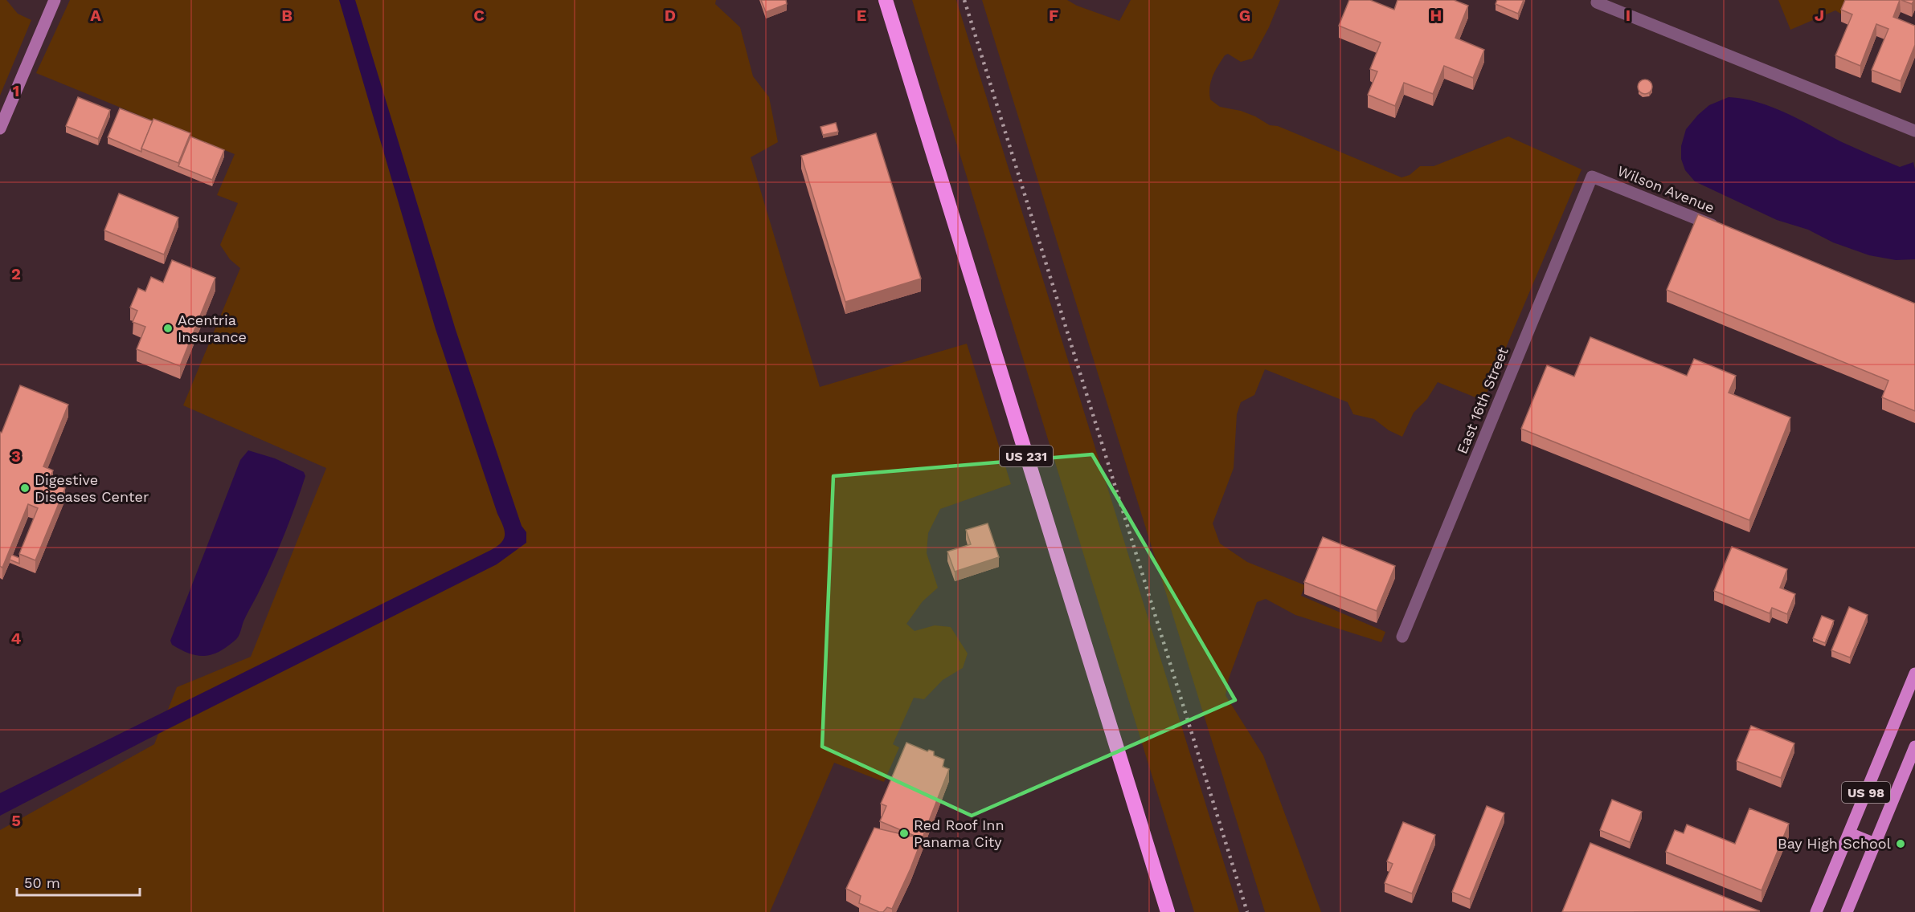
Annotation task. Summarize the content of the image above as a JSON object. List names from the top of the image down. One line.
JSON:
{"streets":{"highway":["US 231"],"main road":["US 98"],"street":["Wilson Avenue","East 16th Street"]},"crossings":[["Wilson Avenue","East 16th Street"]],"places":["Acentria Insurance","Digestive Diseases Center","Red Roof Inn Panama City","Bay High School"],"scale_bar":"50 m","grid":{"columns":["A","B","C","D","E","F","G","H","I","J"],"rows":["1","2","3","4","5"]}}
